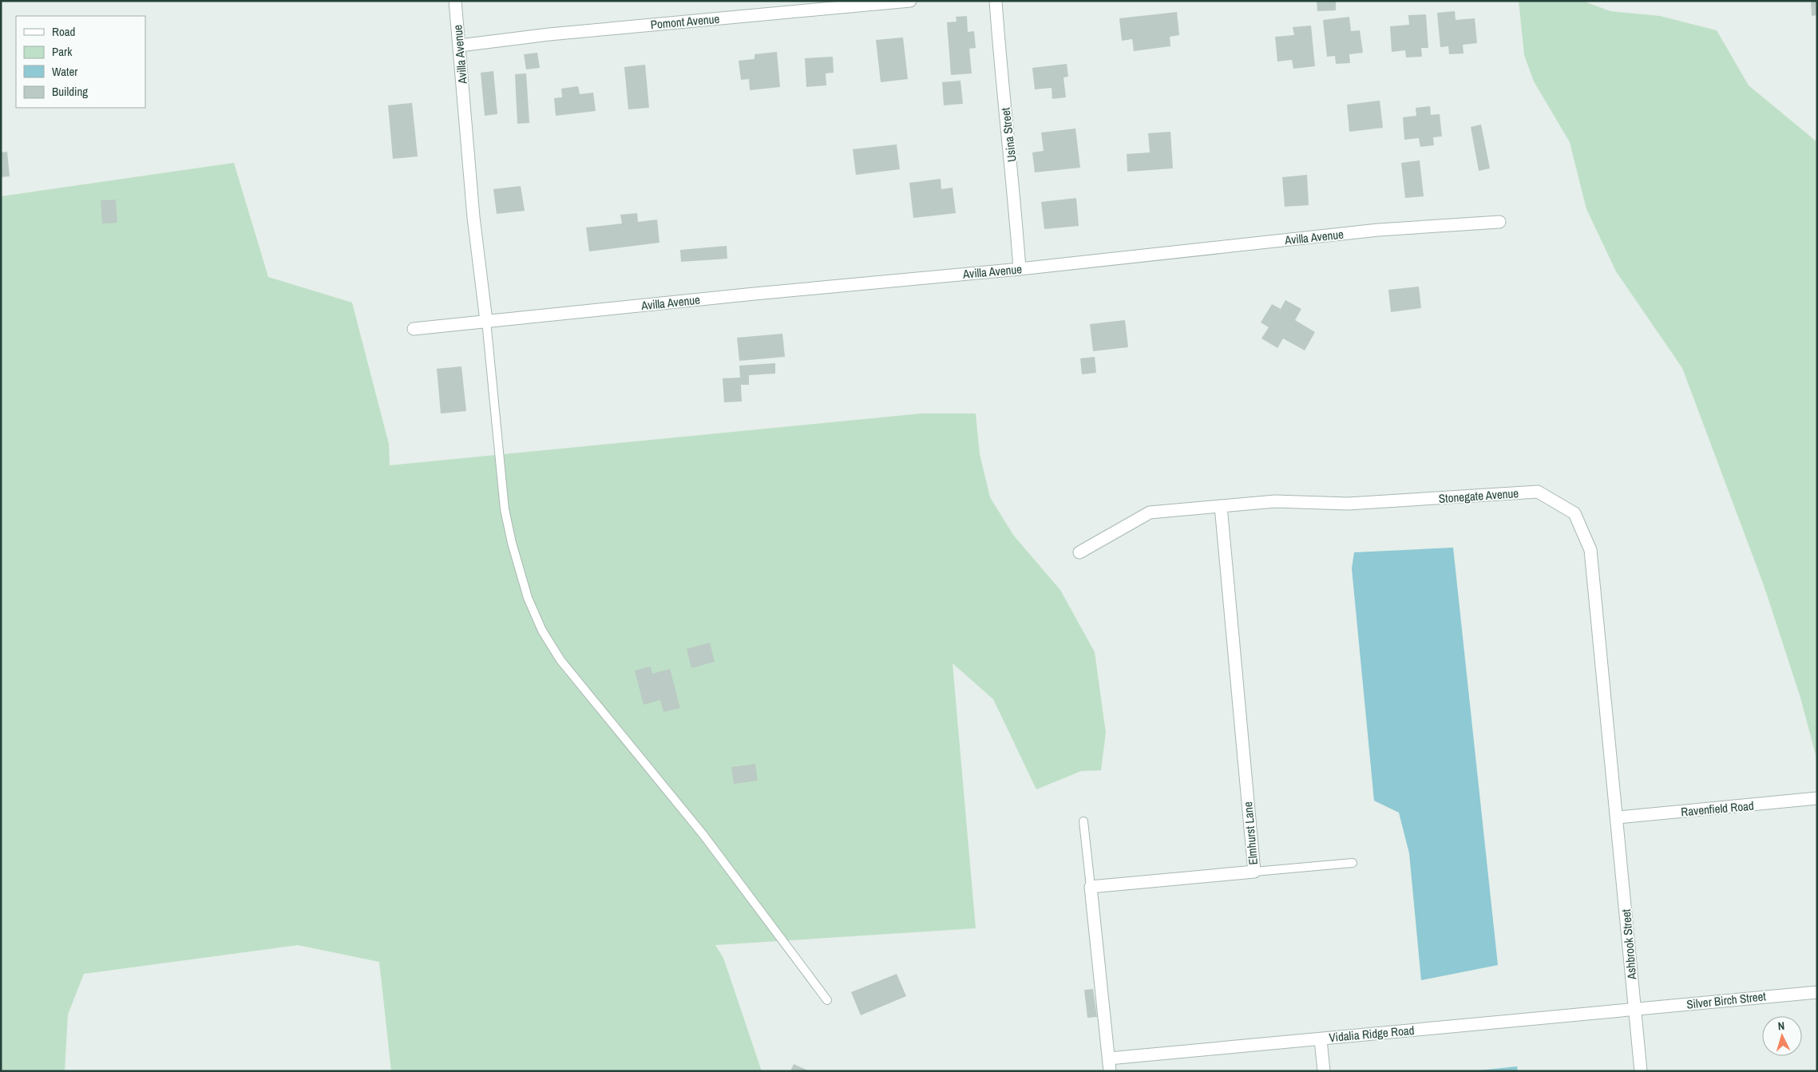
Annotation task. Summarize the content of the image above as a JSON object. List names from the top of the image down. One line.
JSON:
{"streets":{"street":["Pomont Avenue","Avilla Avenue","Usina Street","Stonegate Avenue","Ravenfield Road","Elmhurst Lane","Ashbrook Street","Silver Birch Street","Vidalia Ridge Road"]},"crossings":[["Pomont Avenue","Avilla Avenue"],["Avilla Avenue","Usina Street"],["Stonegate Avenue","Ravenfield Road"],["Stonegate Avenue","Elmhurst Lane"],["Stonegate Avenue","Ashbrook Street"],["Ravenfield Road","Ashbrook Street"],["Ashbrook Street","Silver Birch Street"],["Ashbrook Street","Vidalia Ridge Road"],["Silver Birch Street","Vidalia Ridge Road"]],"legend":["Road","Park","Water","Building"],"north":"top"}
